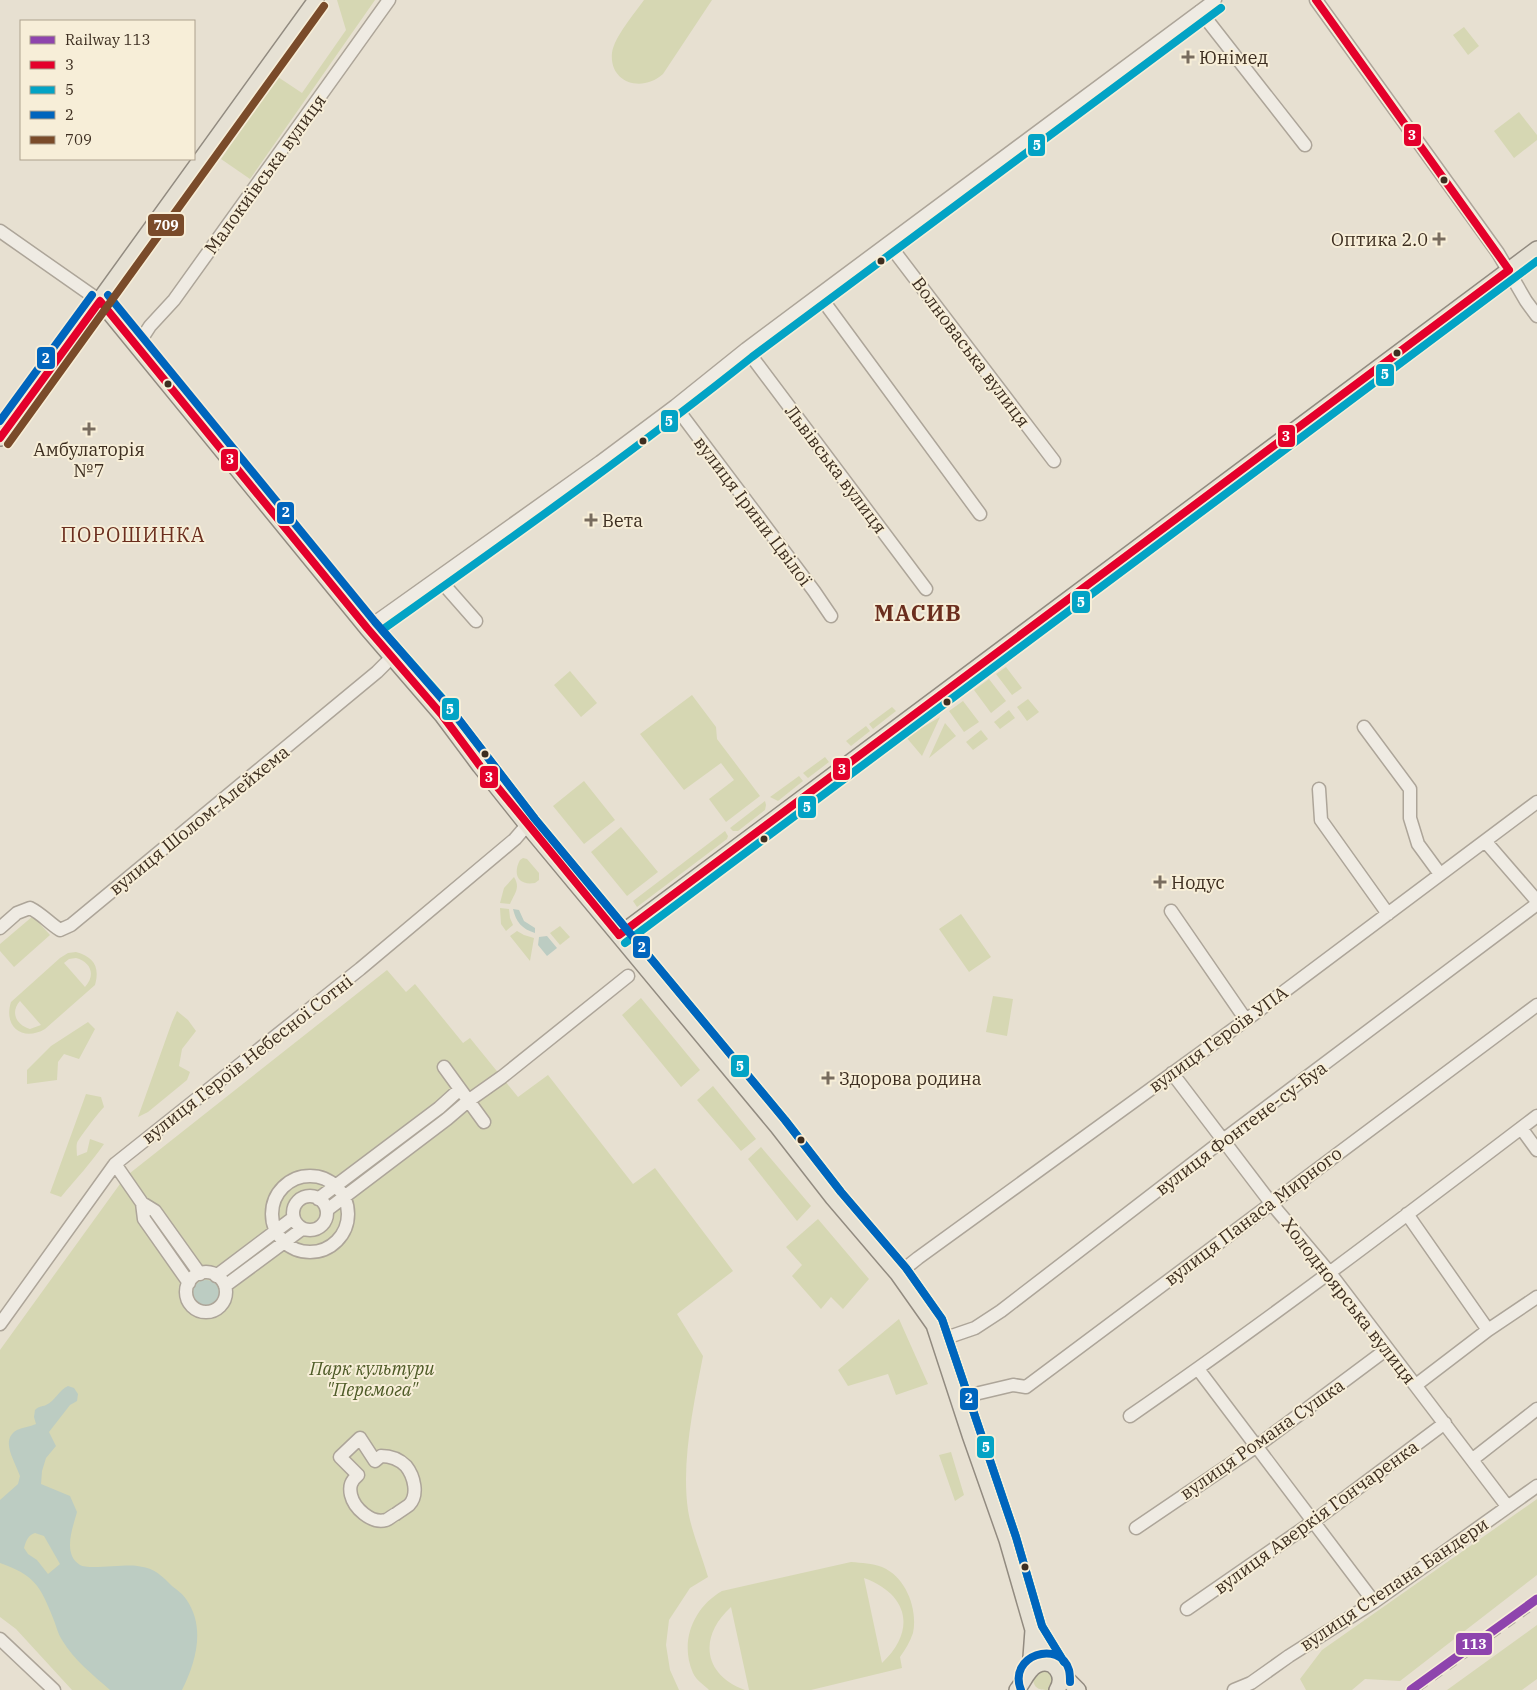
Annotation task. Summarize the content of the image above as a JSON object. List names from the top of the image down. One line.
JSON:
{"streets":{"street":["Малокиївська вулиця","Волноваська вулиця","Львівська вулиця","вулиця Ірини Цвілої","вулиця Шолом-Алейхема","вулиця Героїв УПА","вулиця Героїв Небесної Сотні","вулиця Фонтене-су-Буа","вулиця Панаса Мирного","Холодноярська вулиця","вулиця Романа Сушка","вулиця Аверкія Гончаренка","вулиця Степана Бандери"]},"crossings":[["вулиця Героїв УПА","Холодноярська вулиця"],["вулиця Фонтене-су-Буа","Холодноярська вулиця"],["вулиця Панаса Мирного","Холодноярська вулиця"],["Холодноярська вулиця","вулиця Романа Сушка"],["Холодноярська вулиця","вулиця Аверкія Гончаренка"],["Холодноярська вулиця","вулиця Степана Бандери"]],"districts":["ПОРОШИНКА","МАСИВ"],"parks":["Парк культури \"Перемога\""],"places":{"health":["Юнімед","Оптика 2.0","Амбулаторія №7","Вета","Нодус","Здорова родина"]},"lines":["transit line 3","transit line 709","transit line 5","transit line 2","rail line 113"],"legend":["Railway 113","3","5","2","709"]}
